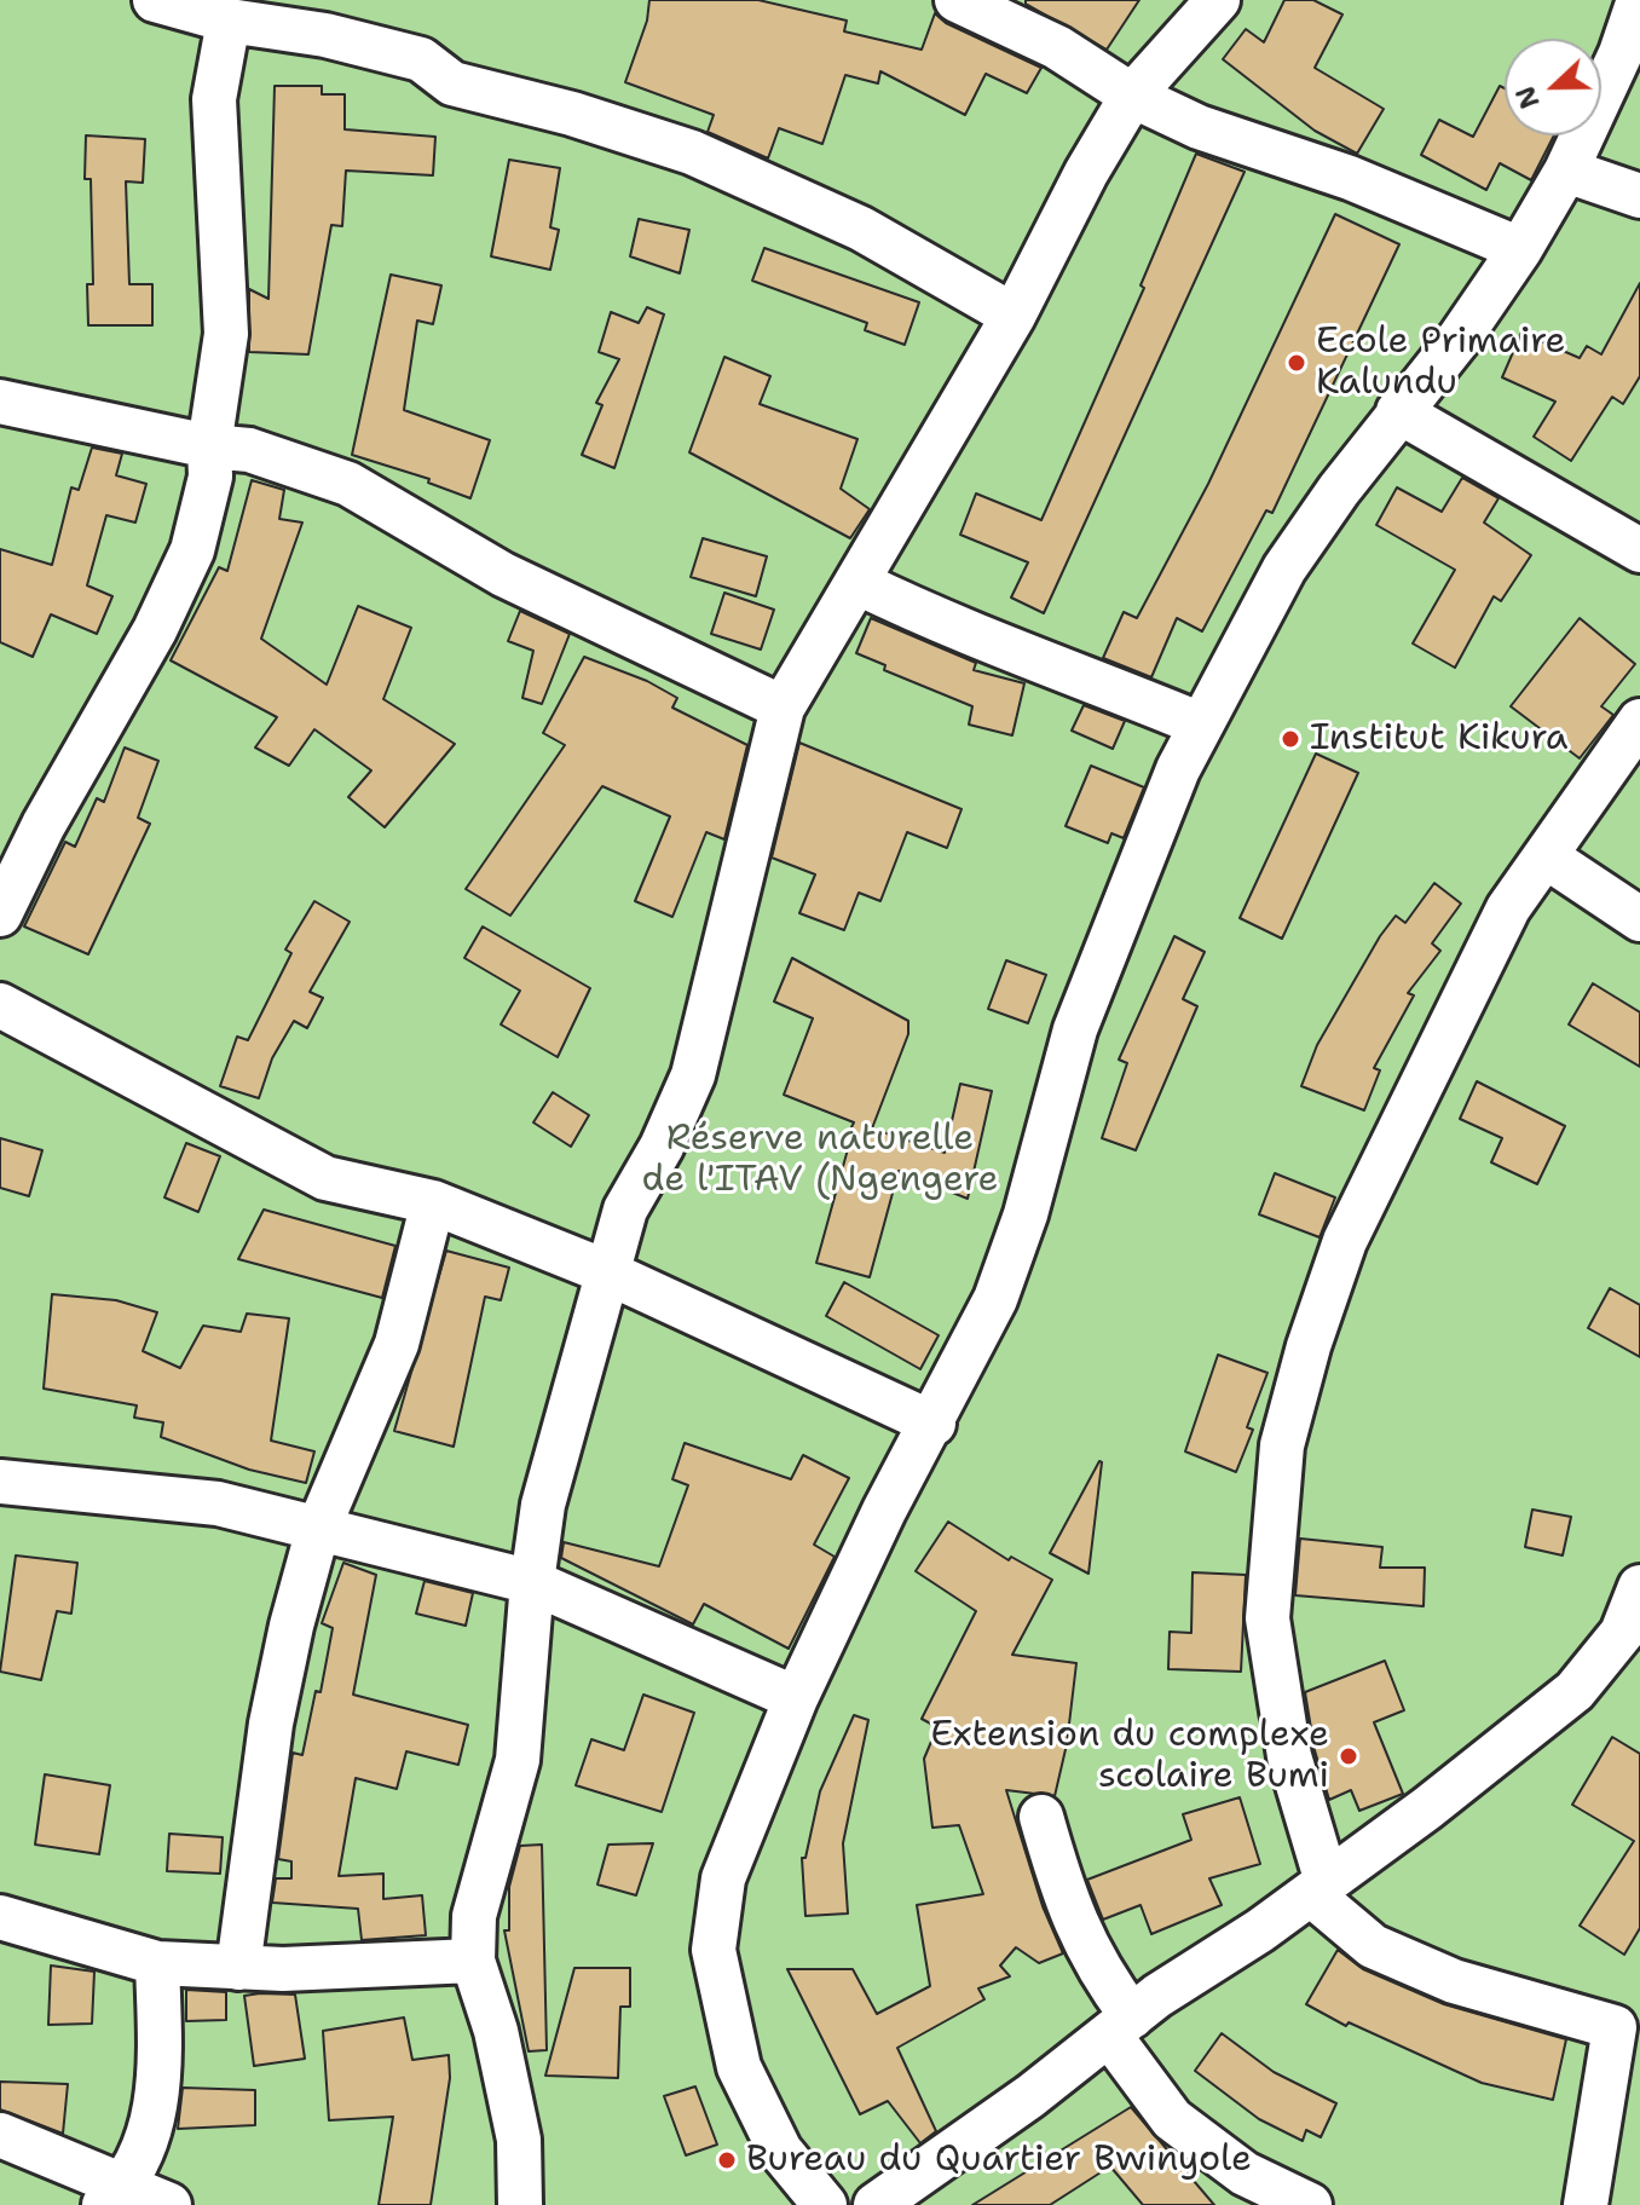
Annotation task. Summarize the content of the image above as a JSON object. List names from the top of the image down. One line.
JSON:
{"parks":["Réserve naturelle de l'ITAV (Ngengere"],"places":["Ecole Primaire Kalundu","Institut Kikura","Extension du complexe scolaire Bumi","Bureau du Quartier Bwinyole"],"north":"left"}
